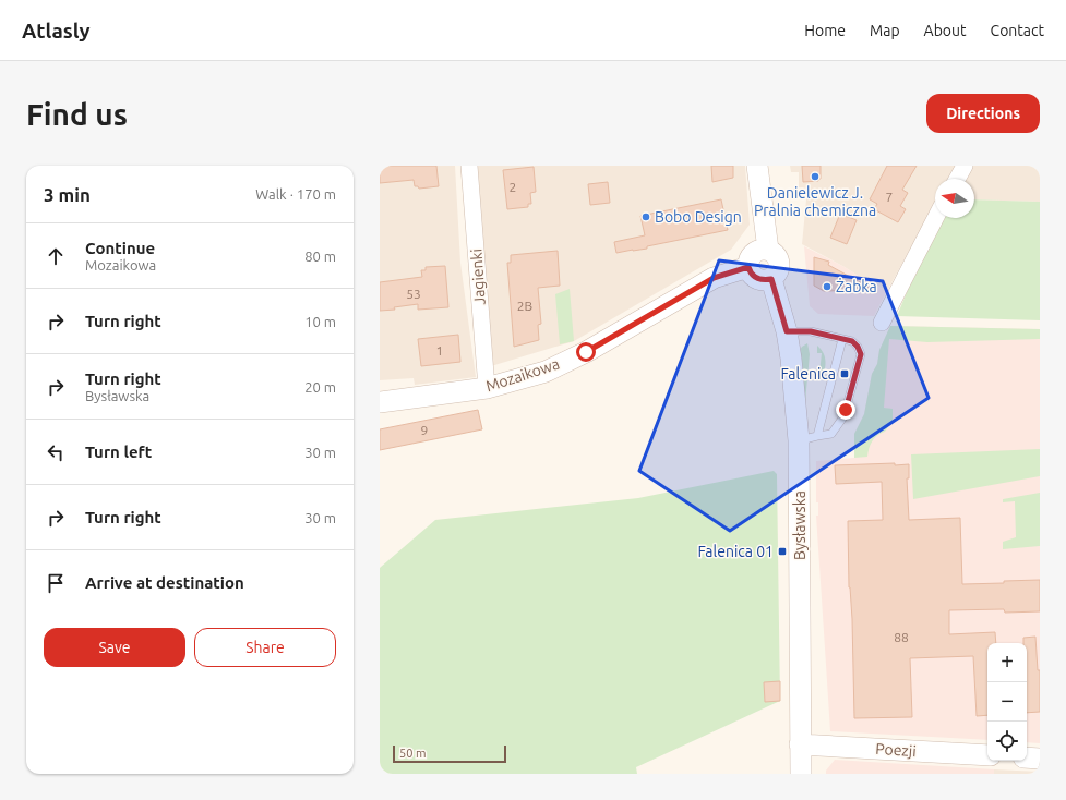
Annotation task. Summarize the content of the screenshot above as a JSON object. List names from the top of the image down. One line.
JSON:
{"streets":{"street":["Jagienki","Mozaikowa","Bysławska","Poezji"]},"crossings":[["Jagienki","Mozaikowa"],["Mozaikowa","Bysławska"],["Bysławska","Poezji"]],"places":{"other":["Danielewicz J. Pralnia chemiczna","Bobo Design","Żabka"],"transit":["Falenica","Falenica 01"]},"house_numbers":["2","7","53","2B","1","9","88"],"scale_bar":"50 m","north":"left","page":{"header":"Atlasly","nav":["Home","Map","About","Contact"],"buttons":["Directions",["Save","Share"]],"title":"Find us","heading":["3 min","Walk · 170 m"],"list":[["Continue","Mozaikowa","80 m"],["Turn right","10 m"],["Turn right","Bysławska","20 m"],["Turn left","30 m"],["Turn right","30 m"],"Arrive at destination"],"map_buttons":["+","−"],"scale":"50 m"}}
